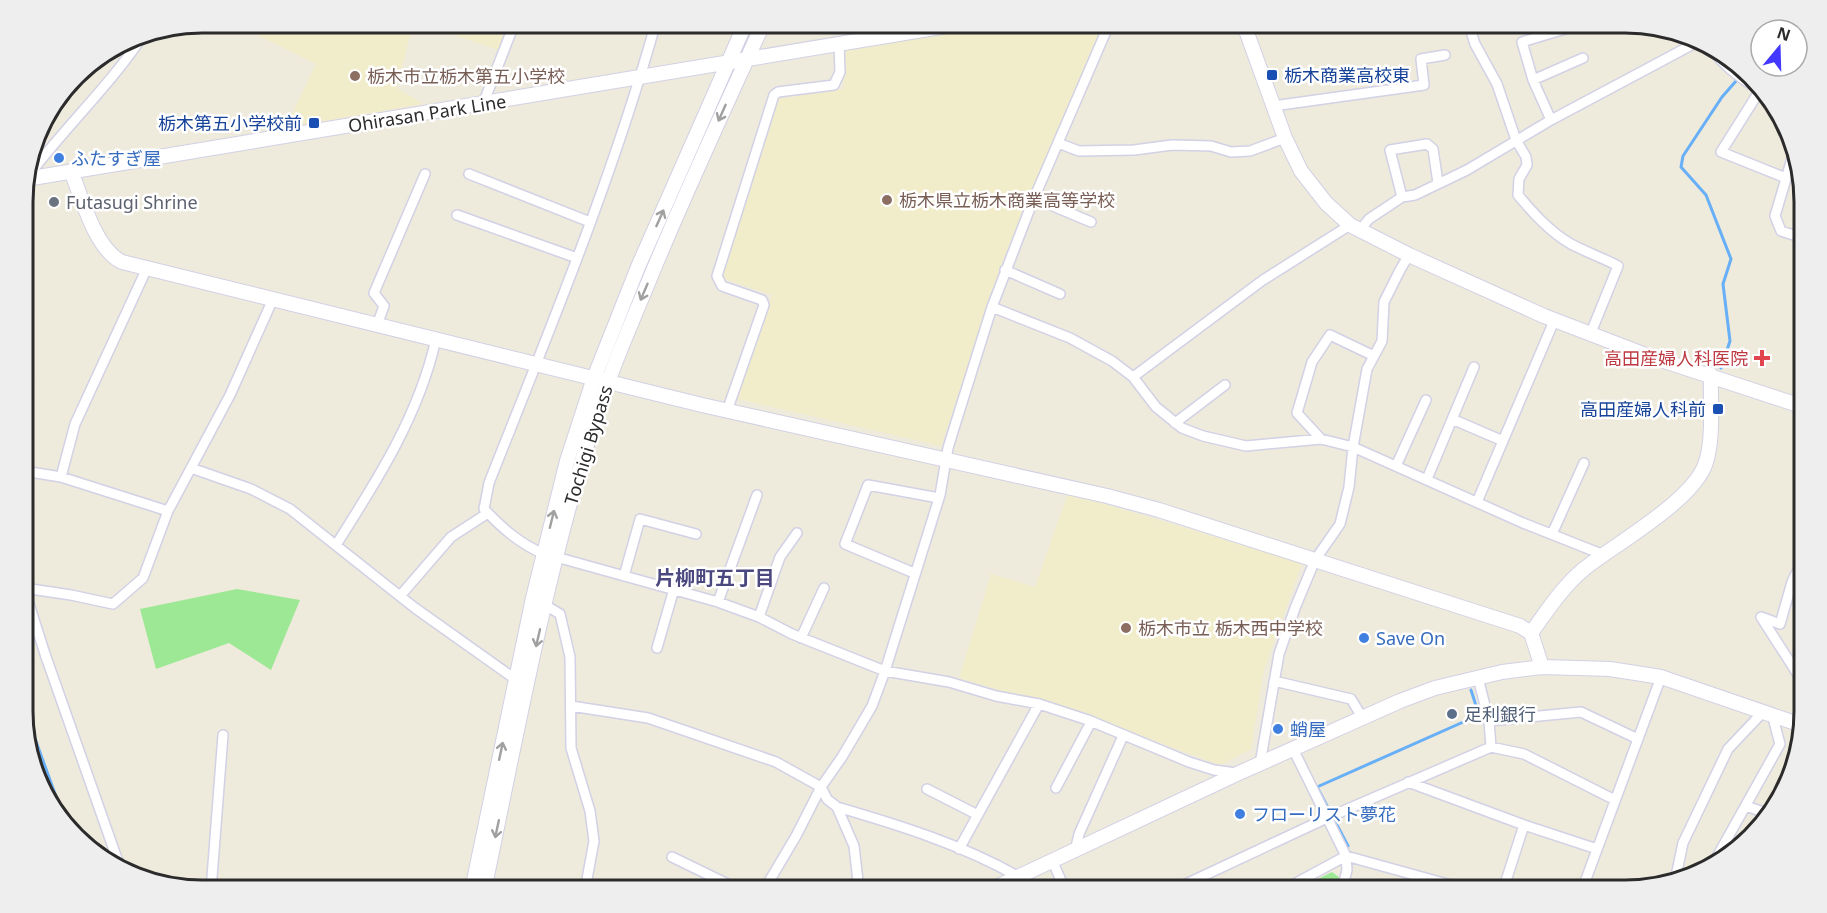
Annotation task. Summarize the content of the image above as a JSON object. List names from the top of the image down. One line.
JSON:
{"streets":{"street":["Ohirasan Park Line","Tochigi Bypass"]},"crossings":[["Ohirasan Park Line","Tochigi Bypass"]],"districts":["片柳町五丁目"],"places":{"transit":["栃木商業高校東","栃木第五小学校前","高田産婦人科前"],"other":["栃木市立栃木第五小学校","ふたすぎ屋","栃木県立栃木商業高等学校","Futasugi Shrine","栃木市立 栃木西中学校","Save On","足利銀行","蛸屋","フローリスト夢花"],"health":["高田産婦人科医院"]},"north":"top"}
